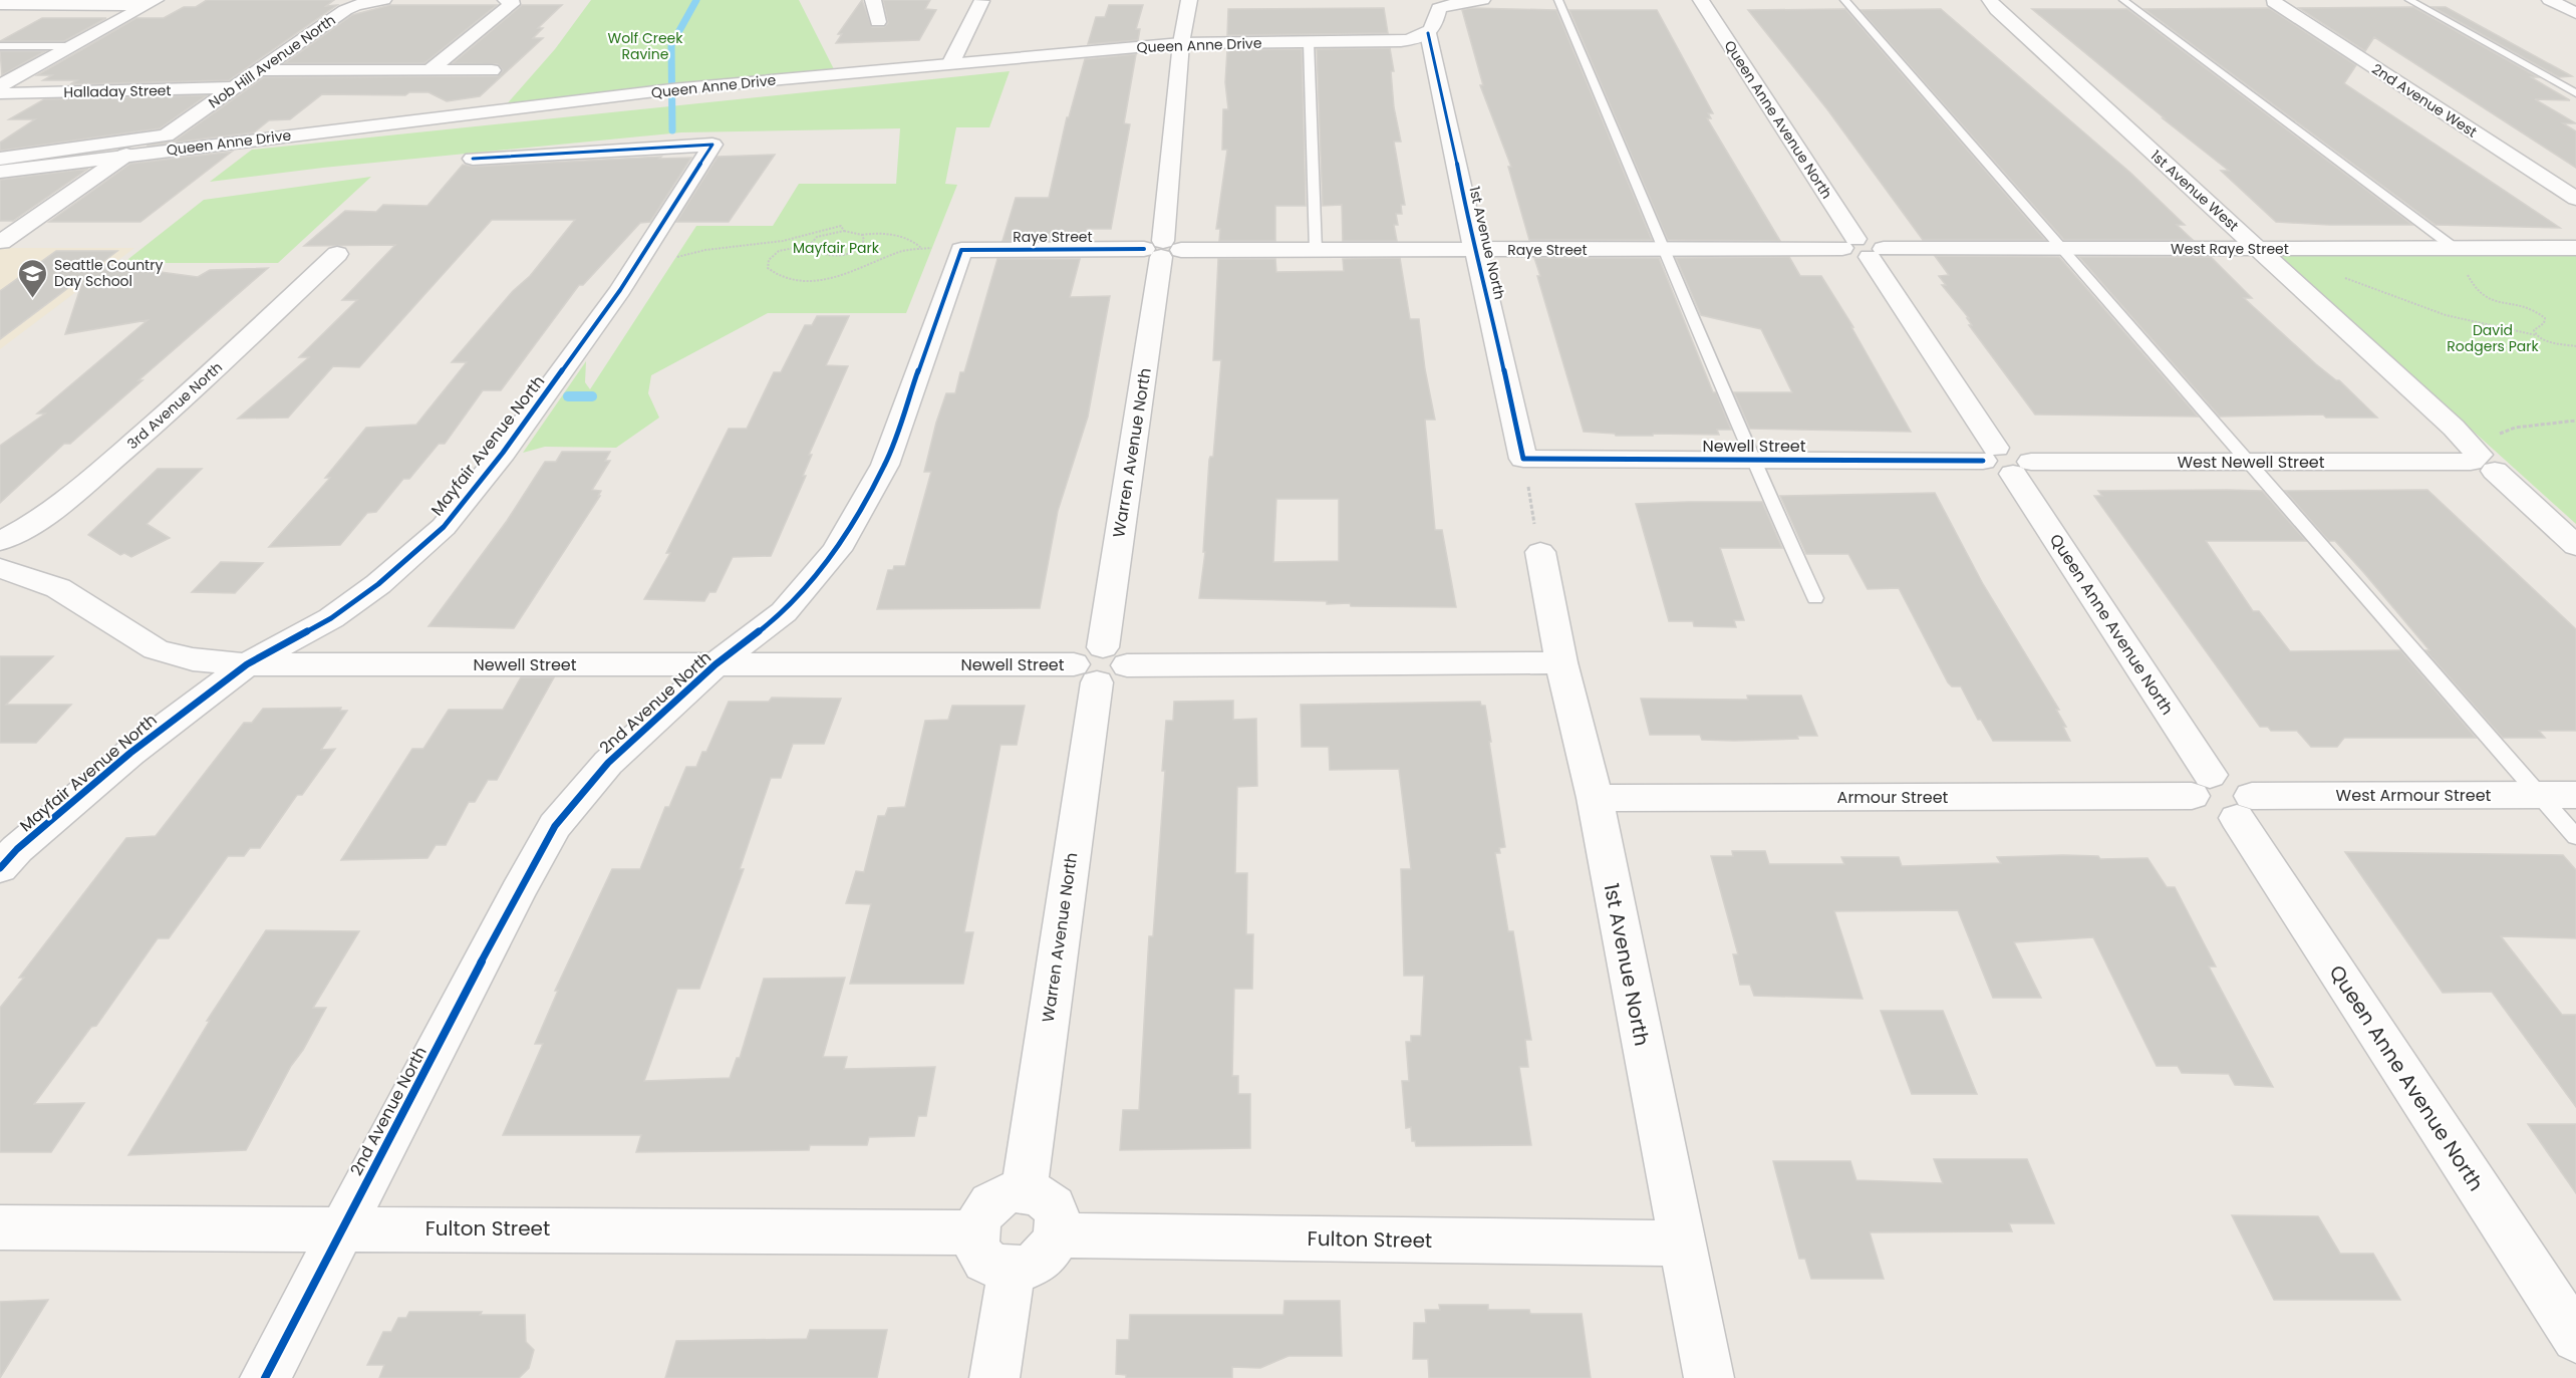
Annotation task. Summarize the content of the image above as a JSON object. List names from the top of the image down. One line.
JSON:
{"streets":{"street":["Queen Anne Drive","Nob Hill Avenue North","Halladay Street","2nd Avenue West","Queen Anne Avenue North","1st Avenue West","Raye Street","1st Avenue North","West Raye Street","3rd Avenue North","Mayfair Avenue North","Newell Street","Warren Avenue North","West Newell Street","2nd Avenue North","West Armour Street","Armour Street","Fulton Street"]},"crossings":[["Queen Anne Drive","Nob Hill Avenue North"],["Queen Anne Drive","1st Avenue North"],["Queen Anne Drive","Warren Avenue North"],["Nob Hill Avenue North","Halladay Street"],["Queen Anne Avenue North","Raye Street"],["Queen Anne Avenue North","West Raye Street"],["Queen Anne Avenue North","Newell Street"],["Queen Anne Avenue North","West Newell Street"],["Queen Anne Avenue North","West Armour Street"],["Queen Anne Avenue North","Armour Street"],["1st Avenue West","West Raye Street"],["1st Avenue West","West Newell Street"],["Raye Street","1st Avenue North"],["Raye Street","West Raye Street"],["Raye Street","Warren Avenue North"],["Raye Street","2nd Avenue North"],["1st Avenue North","Newell Street"],["1st Avenue North","Armour Street"],["1st Avenue North","Fulton Street"],["Mayfair Avenue North","Newell Street"],["Newell Street","Warren Avenue North"],["Newell Street","West Newell Street"],["Newell Street","2nd Avenue North"],["Warren Avenue North","Fulton Street"],["2nd Avenue North","Fulton Street"],["West Armour Street","Armour Street"]],"parks":["Wolf Creek Ravine","Mayfair Park","David Rodgers Park"],"places":{"school or university":["Seattle Country Day School"]}}
